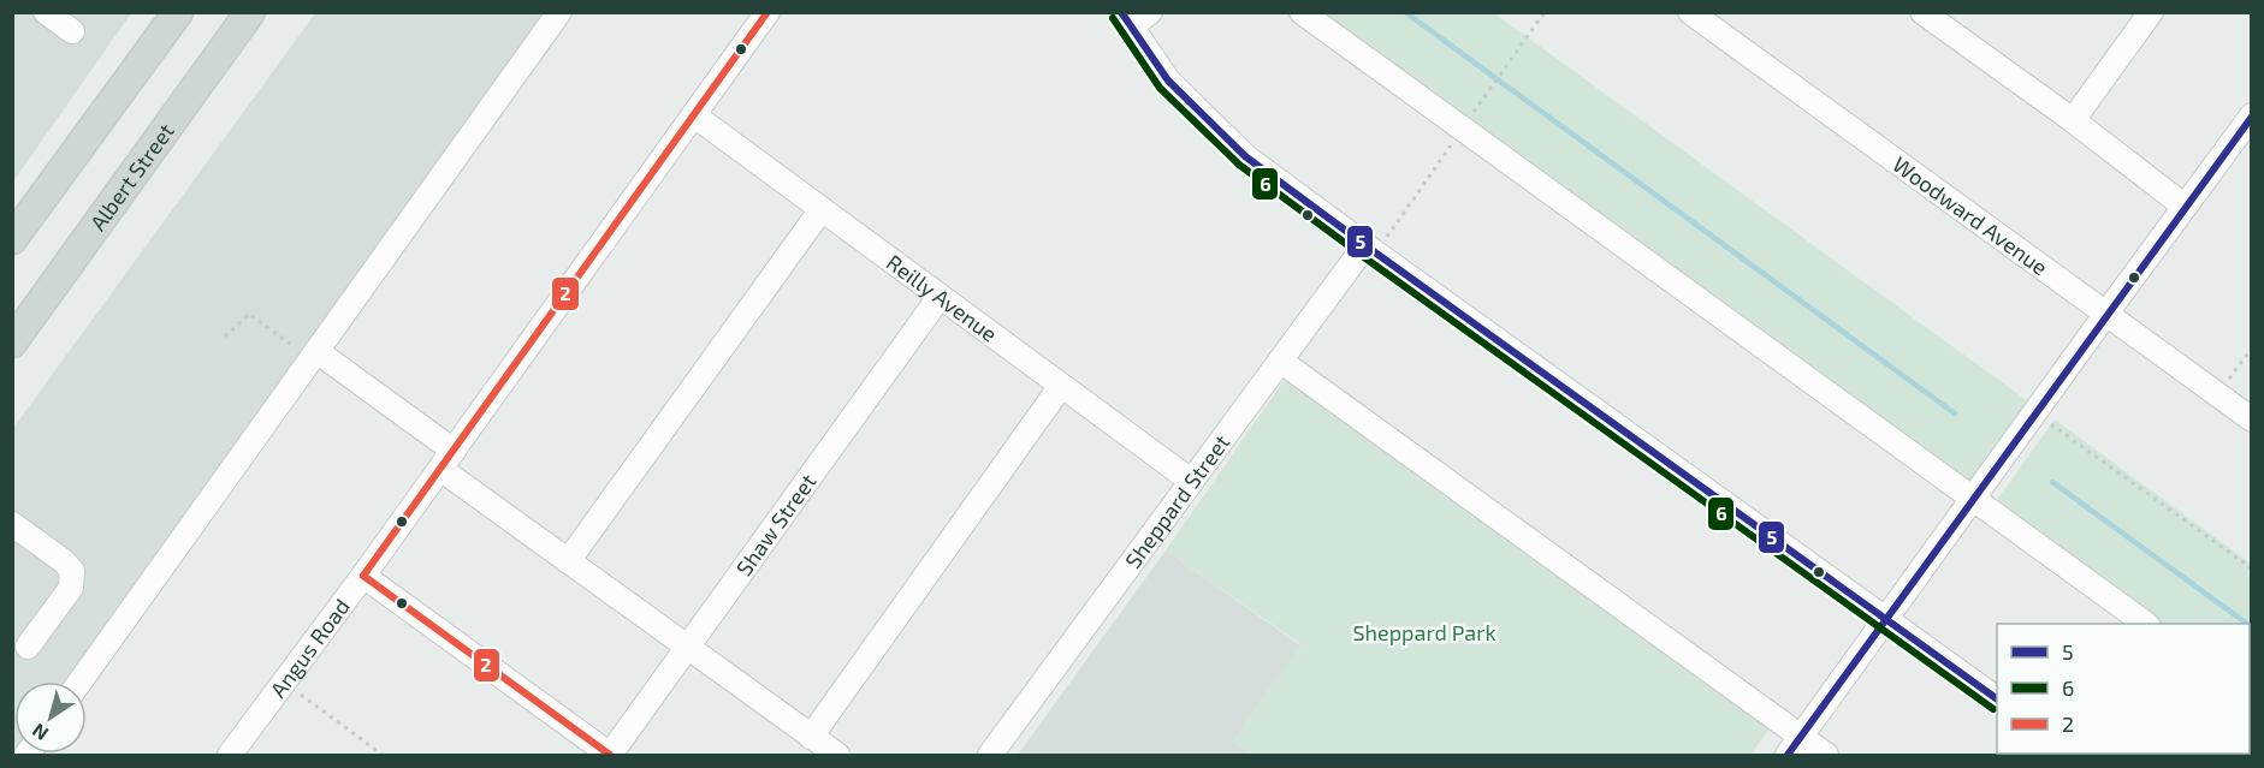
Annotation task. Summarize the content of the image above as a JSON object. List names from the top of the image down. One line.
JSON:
{"streets":{"main road":["Albert Street"],"street":["Woodward Avenue","Reilly Avenue","Sheppard Street","Shaw Street","Angus Road"]},"crossings":[["Reilly Avenue","Sheppard Street"],["Reilly Avenue","Shaw Street"],["Reilly Avenue","Angus Road"]],"parks":["Sheppard Park"],"lines":["transit line 5","transit line 2","transit line 6"],"legend":["5","6","2"],"north":"bottom left"}
